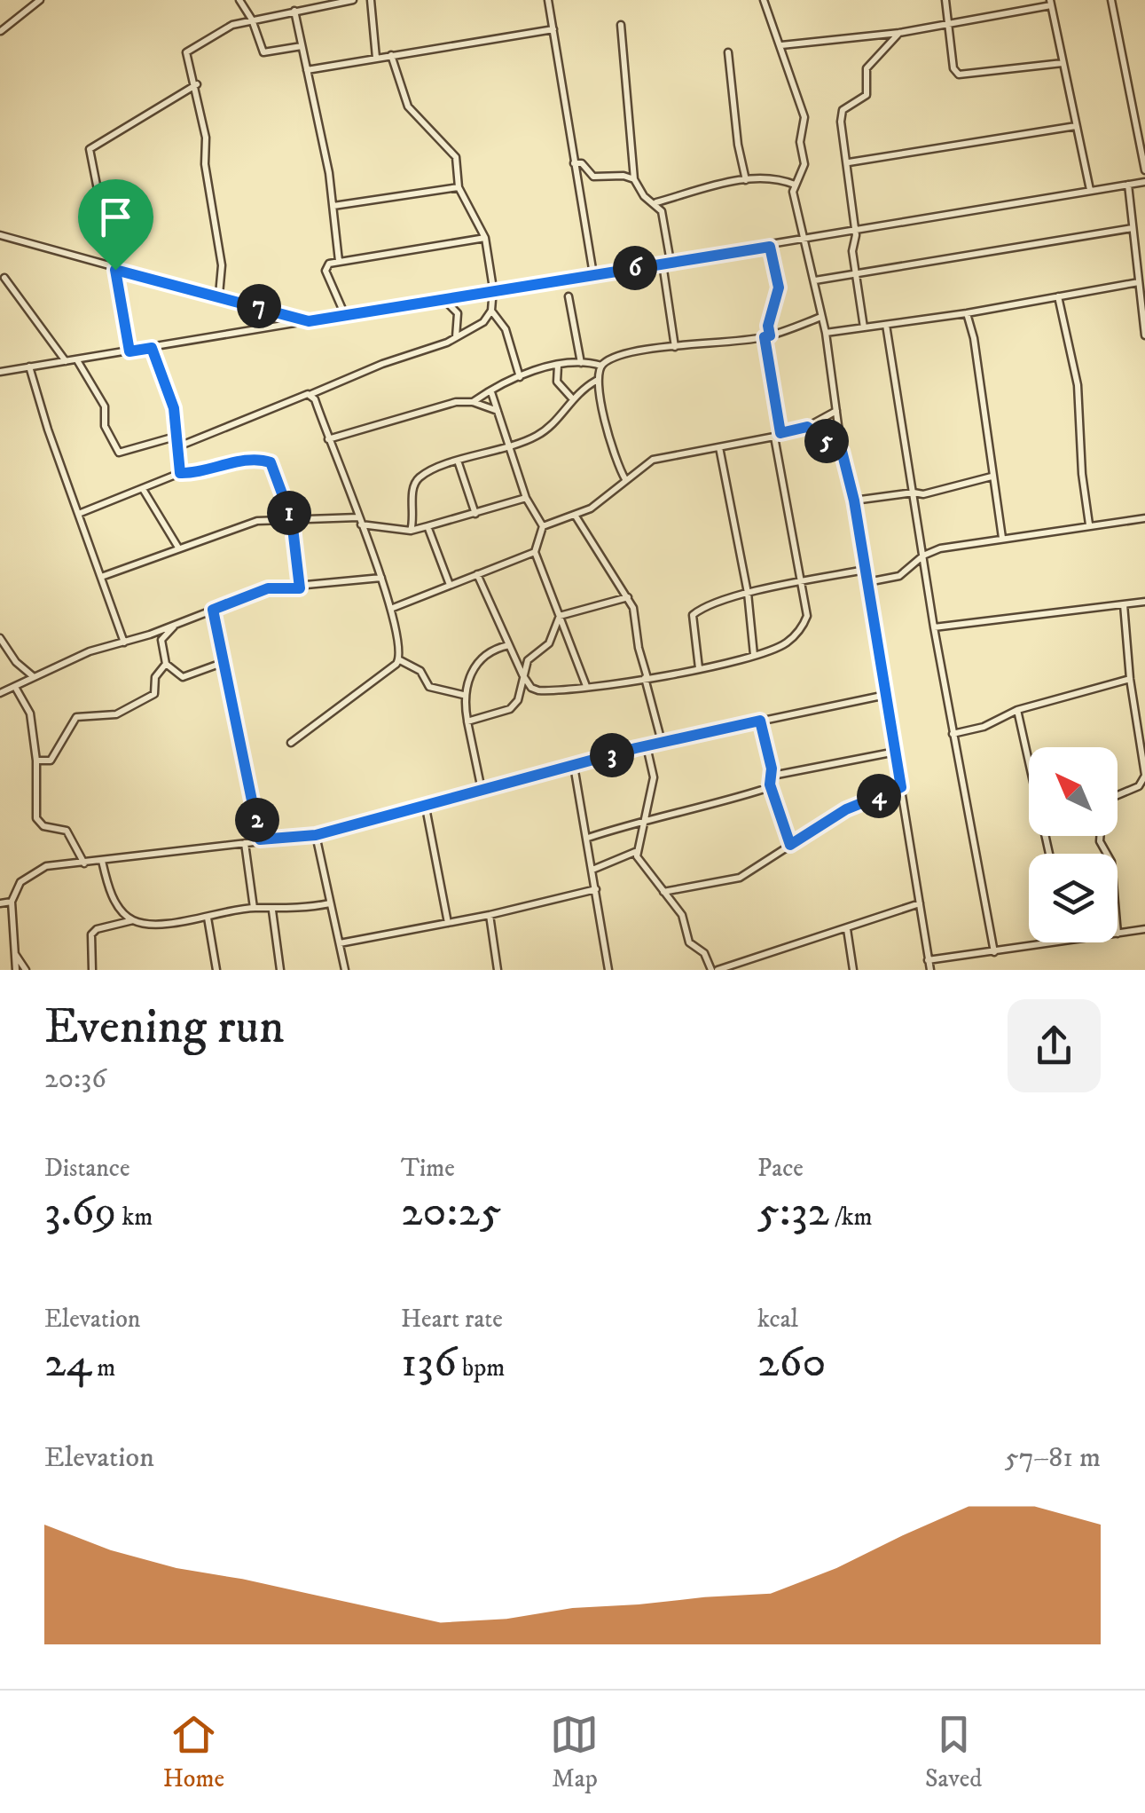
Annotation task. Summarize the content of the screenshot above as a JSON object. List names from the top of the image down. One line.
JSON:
{"north":"top left","page":{"pins":["6","7","5","1","3","4","2"],"heading":["Evening run","20:36"],"stats":[["Distance","3.69 km"],["Time","20:25"],["Pace","5:32 /km"],["Elevation","24 m"],["Heart rate","136 bpm"],["kcal","260"]],"chart":["Elevation","57–81 m"],"tabs":["Home","Map","Saved"]}}
